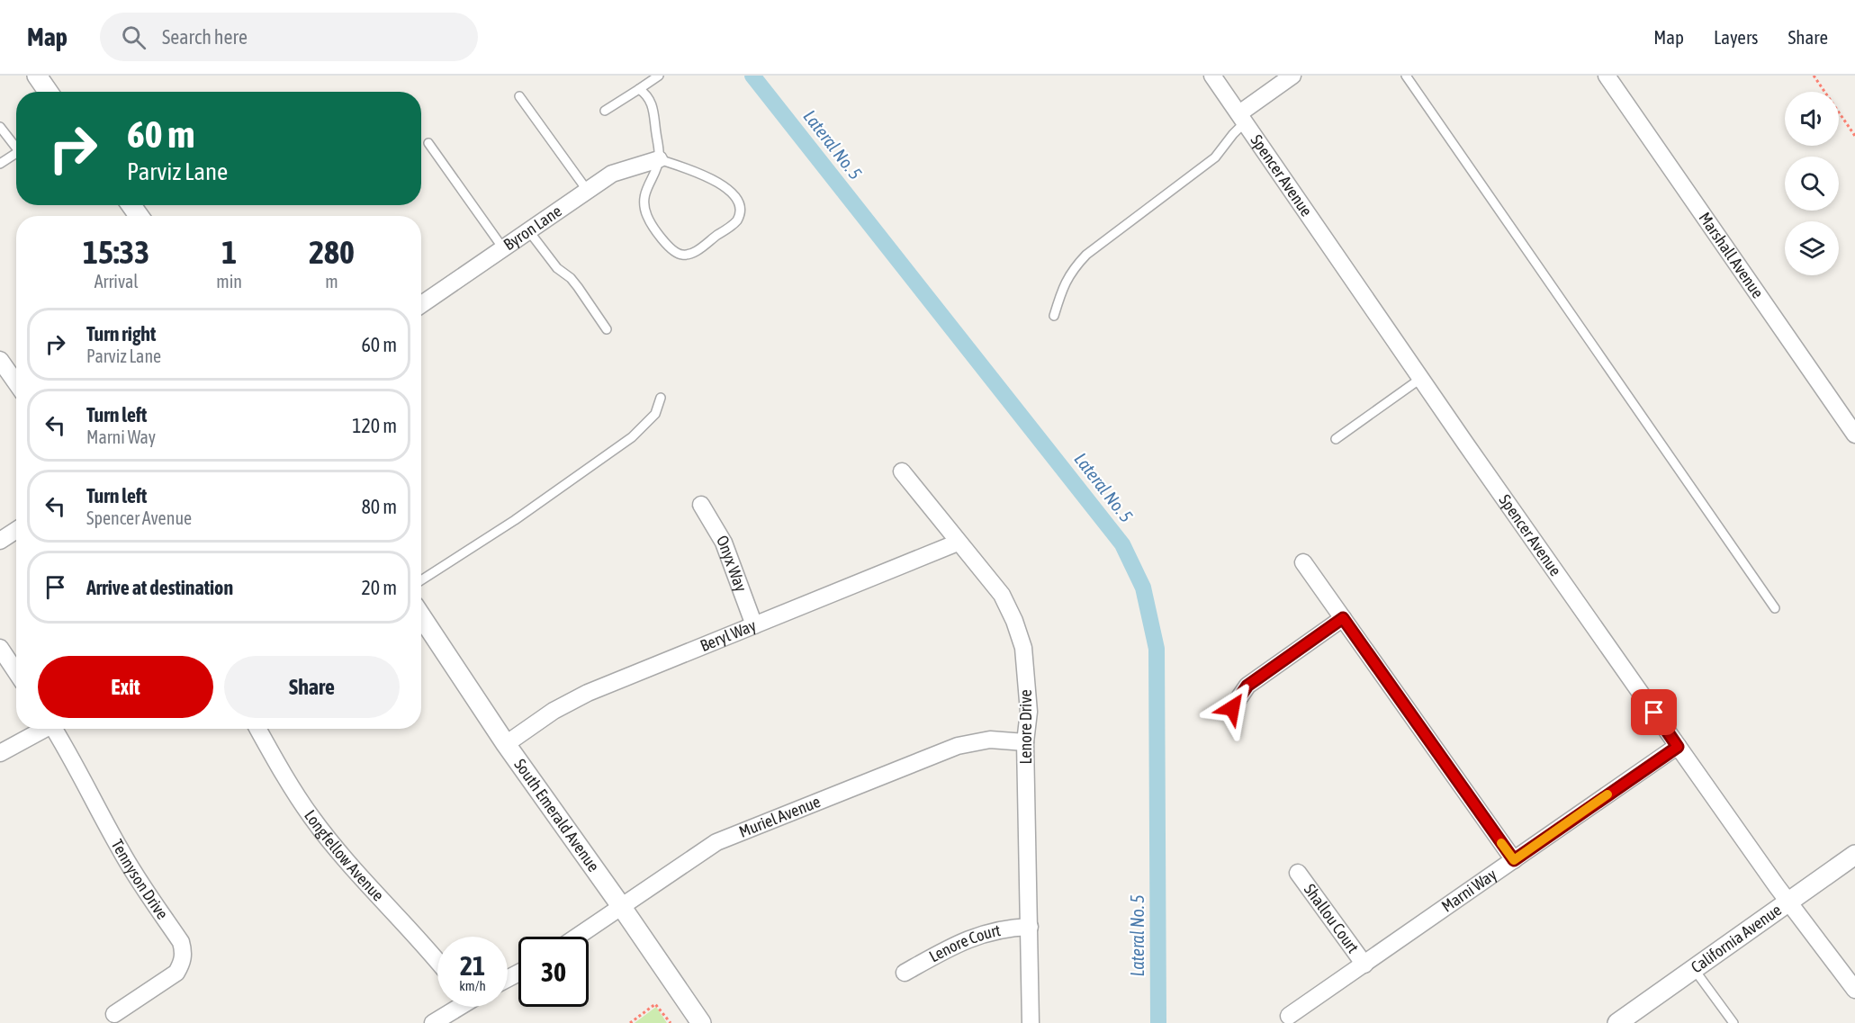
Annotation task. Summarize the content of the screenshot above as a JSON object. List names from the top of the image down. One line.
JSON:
{"streets":{"street":["Spencer Avenue","Byron Lane","Marshall Avenue","Onyx Way","Beryl Way","Lenore Drive","South Emerald Avenue","Muriel Avenue","Longfellow Avenue","Tennyson Drive","Marni Way","Shallou Court","California Avenue","Lenore Court"]},"crossings":[["Spencer Avenue","Marni Way"],["Spencer Avenue","California Avenue"],["Onyx Way","Beryl Way"],["Beryl Way","Lenore Drive"],["Beryl Way","South Emerald Avenue"],["Lenore Drive","Muriel Avenue"],["Lenore Drive","Lenore Court"],["South Emerald Avenue","Muriel Avenue"],["Marni Way","Shallou Court"]],"water":["Lateral No. 5"],"page":{"header":"Map","search":"Search here","nav":["Map","Layers","Share"],"turn":["60 m","Parviz Lane"],"eta":["15:33","Arrival","1","min","280","m"],"list":[{"name":"Turn right","note":"Parviz Lane","value":"60 m"},{"name":"Turn left","note":"Marni Way","value":"120 m"},{"name":"Turn left","note":"Spencer Avenue","value":"80 m"},{"name":"Arrive at destination","value":"20 m"}],"buttons":["Exit","Share"],"speed":"21 km/h","limit":"30"}}
